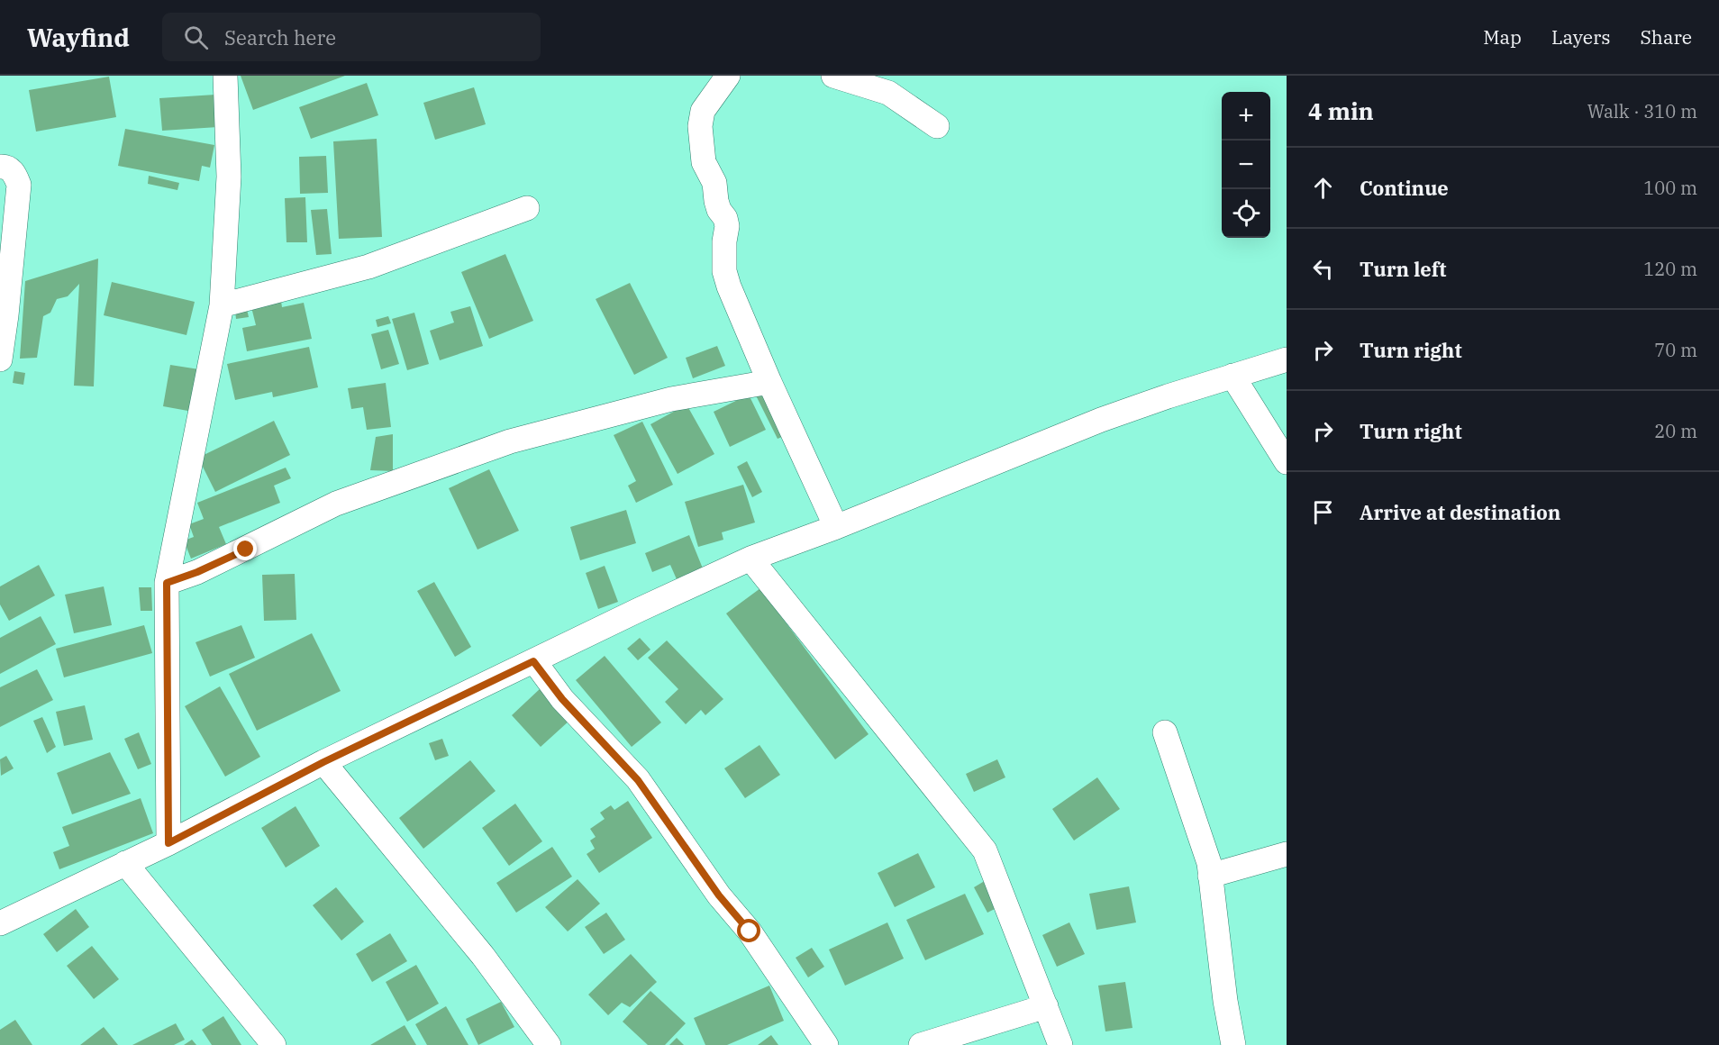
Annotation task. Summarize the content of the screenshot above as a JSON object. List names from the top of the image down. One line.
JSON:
{"page":{"header":"Wayfind","search":"Search here","nav":["Map","Layers","Share"],"heading":["4 min","Walk · 310 m"],"map_buttons":["+","−"],"list":[["Continue","100 m"],["Turn left","120 m"],["Turn right","70 m"],["Turn right","20 m"],"Arrive at destination"]}}
